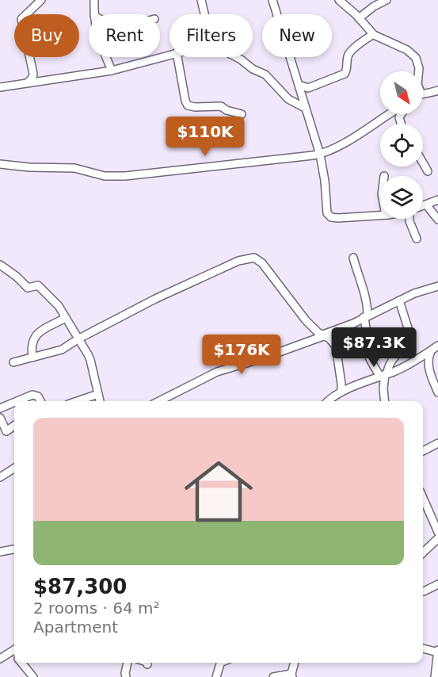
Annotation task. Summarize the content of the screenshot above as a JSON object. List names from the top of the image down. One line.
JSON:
{"north":"bottom right","page":{"chip":["Buy","Rent","Filters","New"],"price":["$110K","$87.3K","$176K"],"list":[{"name":"$87,300","note":"2 rooms · 64 m² · Apartment"}]}}
